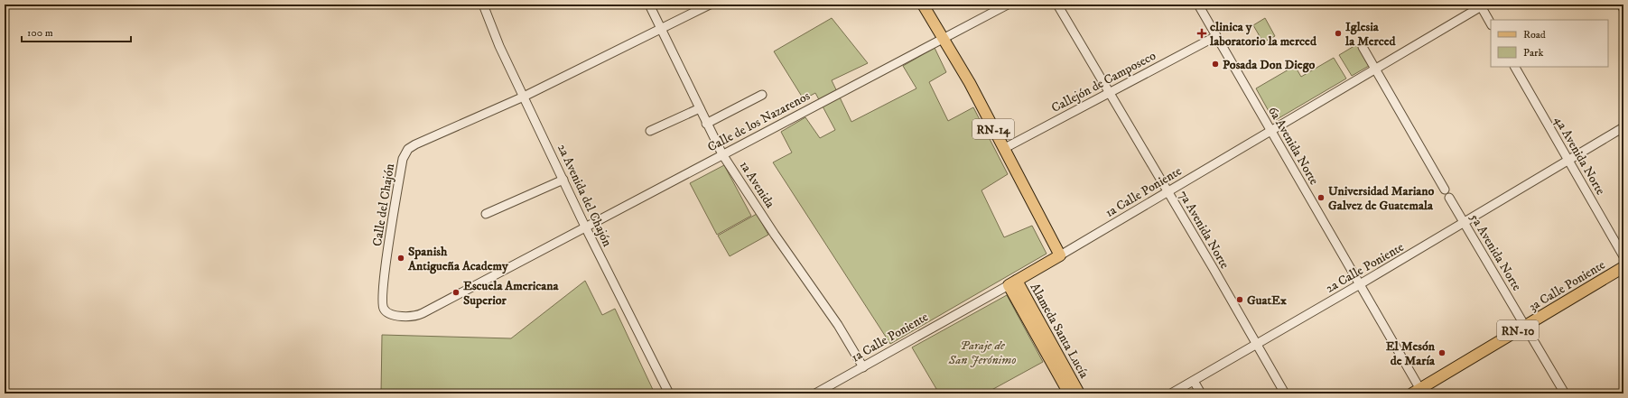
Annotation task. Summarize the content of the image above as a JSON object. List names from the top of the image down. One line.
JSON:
{"streets":{"main road":["RN-14","1a Calle Poniente","3a Calle Poniente","Alameda Santa Lucía","RN-10"],"street":["Callejón de Camposeco","Calle de los Nazarenos","6a Avenida Norte","4a Avenida Norte","1a Avenida","2a Avenida del Chajón","Calle del Chajón","7a Avenida Norte","5a Avenida Norte","2a Calle Poniente"]},"crossings":[["Callejón de Camposeco","RN-14"],["Callejón de Camposeco","6a Avenida Norte"],["Callejón de Camposeco","7a Avenida Norte"],["Calle de los Nazarenos","RN-14"],["Calle de los Nazarenos","1a Avenida"],["Calle de los Nazarenos","2a Avenida del Chajón"],["Calle de los Nazarenos","Calle del Chajón"],["RN-14","1a Calle Poniente"],["6a Avenida Norte","1a Calle Poniente"],["6a Avenida Norte","2a Calle Poniente"],["6a Avenida Norte","3a Calle Poniente"],["4a Avenida Norte","2a Calle Poniente"],["1a Avenida","1a Calle Poniente"],["1a Avenida","Calle del Chajón"],["1a Calle Poniente","7a Avenida Norte"],["1a Calle Poniente","Alameda Santa Lucía"],["2a Avenida del Chajón","Calle del Chajón"],["7a Avenida Norte","2a Calle Poniente"],["5a Avenida Norte","2a Calle Poniente"],["5a Avenida Norte","3a Calle Poniente"]],"parks":["Paraje de San Jerónimo"],"places":{"health":["clinica y laboratorio la merced"],"other":["Iglesia la Merced","Posada Don Diego","Universidad Mariano Galvez de Guatemala","Spanish Antigueña Academy","Escuela Americana Superior","GuatEx","El Mesón de María"]},"legend":["Road","Park"],"scale_bar":"100 m"}
